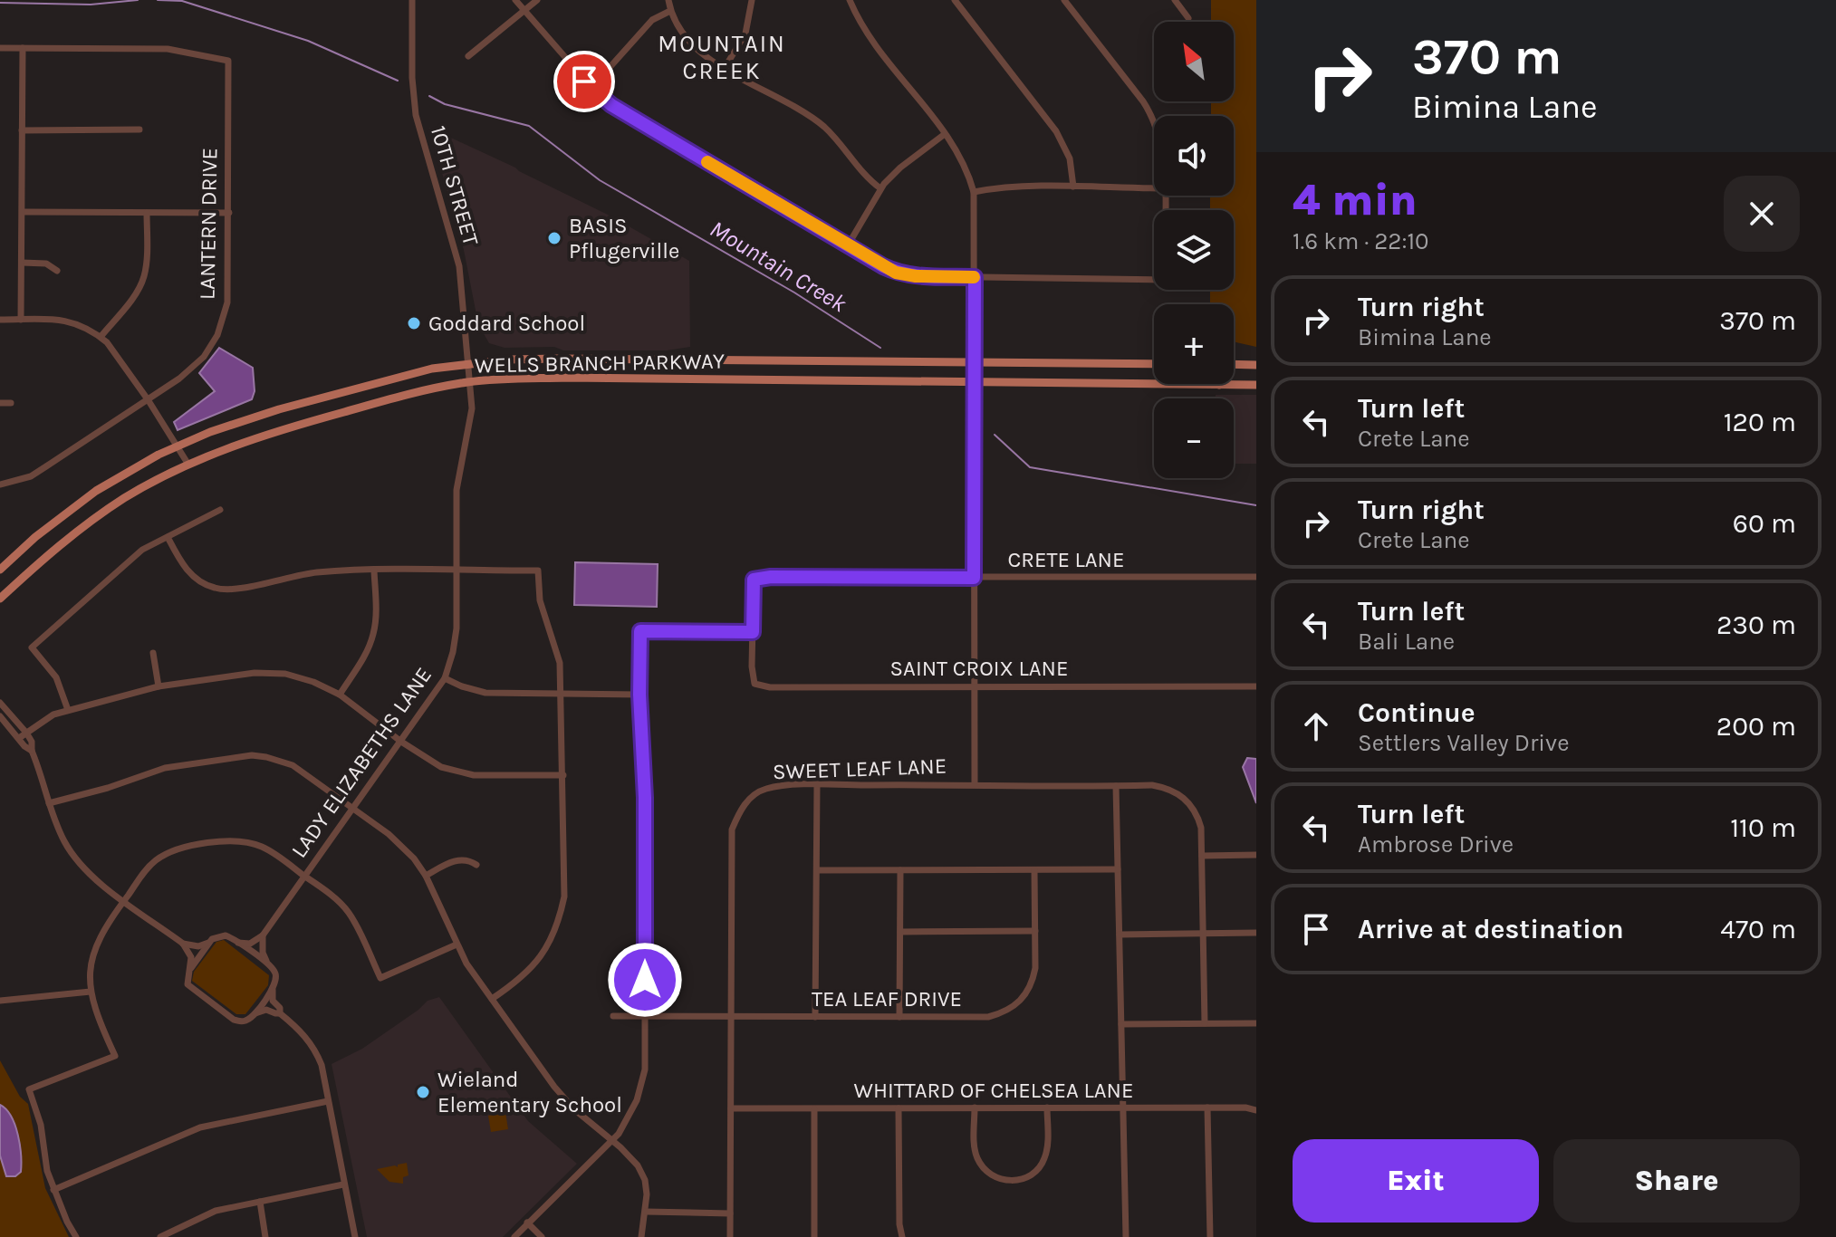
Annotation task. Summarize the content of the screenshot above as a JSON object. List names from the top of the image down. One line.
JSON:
{"streets":{"main road":["WELLS BRANCH PARKWAY"],"street":["10TH STREET","LANTERN DRIVE","CRETE LANE","SAINT CROIX LANE","LADY ELIZABETHS LANE","SWEET LEAF LANE","TEA LEAF DRIVE","WHITTARD OF CHELSEA LANE"]},"crossings":[["10TH STREET","WELLS BRANCH PARKWAY"],["10TH STREET","LADY ELIZABETHS LANE"],["WELLS BRANCH PARKWAY","LADY ELIZABETHS LANE"],["CRETE LANE","SAINT CROIX LANE"],["SWEET LEAF LANE","TEA LEAF DRIVE"],["SWEET LEAF LANE","WHITTARD OF CHELSEA LANE"]],"districts":["MOUNTAIN CREEK"],"water":["Mountain Creek"],"places":["BASIS Pflugerville","Goddard School","Wieland Elementary School"],"north":"top left","page":{"turn":["370 m","Bimina Lane"],"map_buttons":["+","−"],"heading":["4 min","1.6 km · 22:10"],"list":[{"name":"Turn right","note":"Bimina Lane","value":"370 m"},{"name":"Turn left","note":"Crete Lane","value":"120 m"},{"name":"Turn right","note":"Crete Lane","value":"60 m"},{"name":"Turn left","note":"Bali Lane","value":"230 m"},{"name":"Continue","note":"Settlers Valley Drive","value":"200 m"},{"name":"Turn left","note":"Ambrose Drive","value":"110 m"},{"name":"Arrive at destination","value":"470 m"}],"buttons":["Exit","Share"]}}
